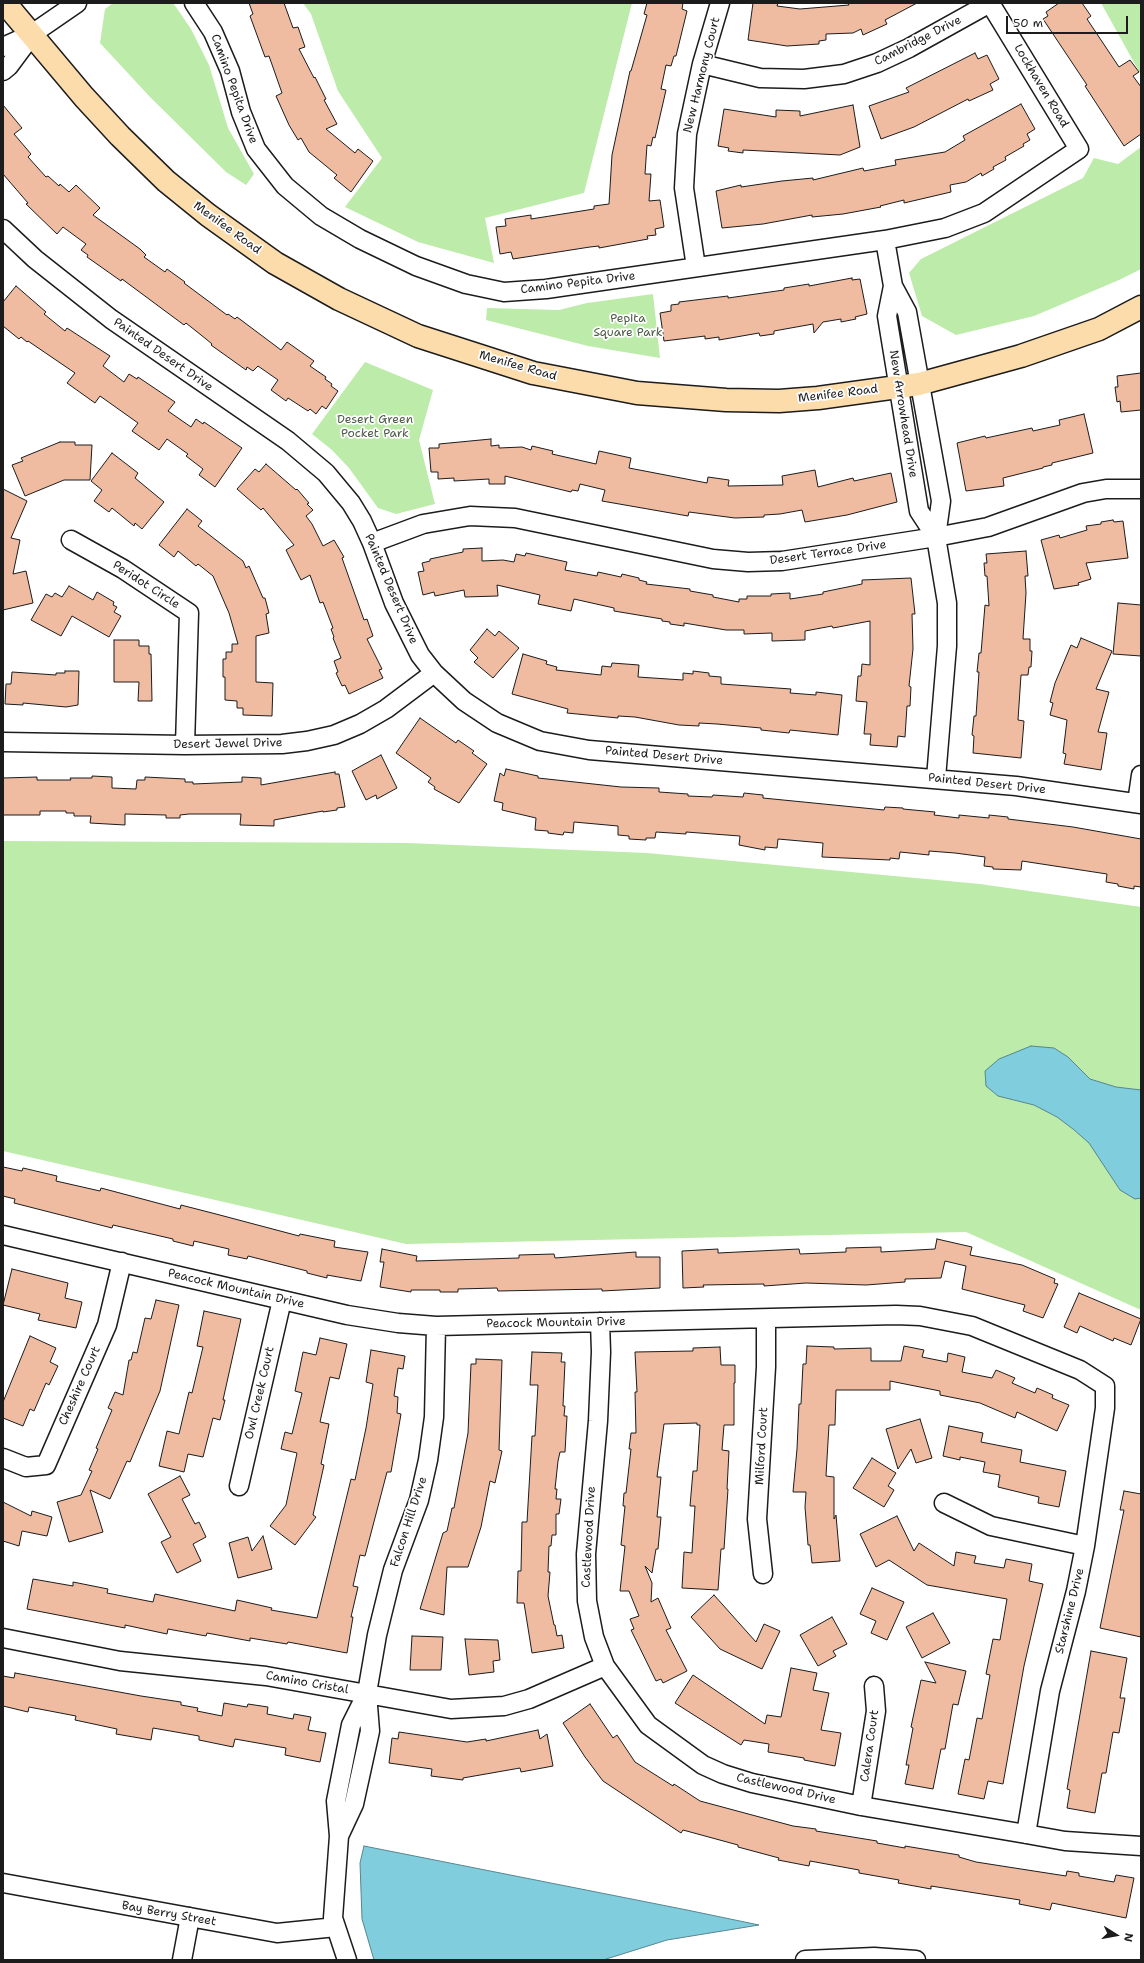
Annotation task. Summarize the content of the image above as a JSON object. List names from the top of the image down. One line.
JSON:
{"streets":{"main road":["Menifee Road"],"street":["Cambridge Drive","New Harmony Court","Lockhaven Road","Camino Pepita Drive","Painted Desert Drive","New Arrowhead Drive","Desert Terrace Drive","Peridot Circle","Desert Jewel Drive","Peacock Mountain Drive","Cheshire Court","Owl Creek Court","Milford Court","Falcon Hill Drive","Castlewood Drive","Starshine Drive","Camino Cristal","Calera Court","Bay Berry Street"]},"crossings":[["Cambridge Drive","New Harmony Court"],["Cambridge Drive","Lockhaven Road"],["New Harmony Court","Camino Pepita Drive"],["Lockhaven Road","Camino Pepita Drive"],["Camino Pepita Drive","New Arrowhead Drive"],["Menifee Road","New Arrowhead Drive"],["Painted Desert Drive","New Arrowhead Drive"],["Painted Desert Drive","Desert Terrace Drive"],["Painted Desert Drive","Desert Jewel Drive"],["New Arrowhead Drive","Desert Terrace Drive"],["Peridot Circle","Desert Jewel Drive"],["Peacock Mountain Drive","Cheshire Court"],["Peacock Mountain Drive","Owl Creek Court"],["Peacock Mountain Drive","Milford Court"],["Peacock Mountain Drive","Falcon Hill Drive"],["Peacock Mountain Drive","Castlewood Drive"],["Peacock Mountain Drive","Starshine Drive"],["Falcon Hill Drive","Camino Cristal"],["Falcon Hill Drive","Bay Berry Street"],["Castlewood Drive","Starshine Drive"],["Castlewood Drive","Camino Cristal"],["Castlewood Drive","Calera Court"]],"parks":["Pepita Square Park","Desert Green Pocket Park"],"scale_bar":"50 m","north":"right"}
